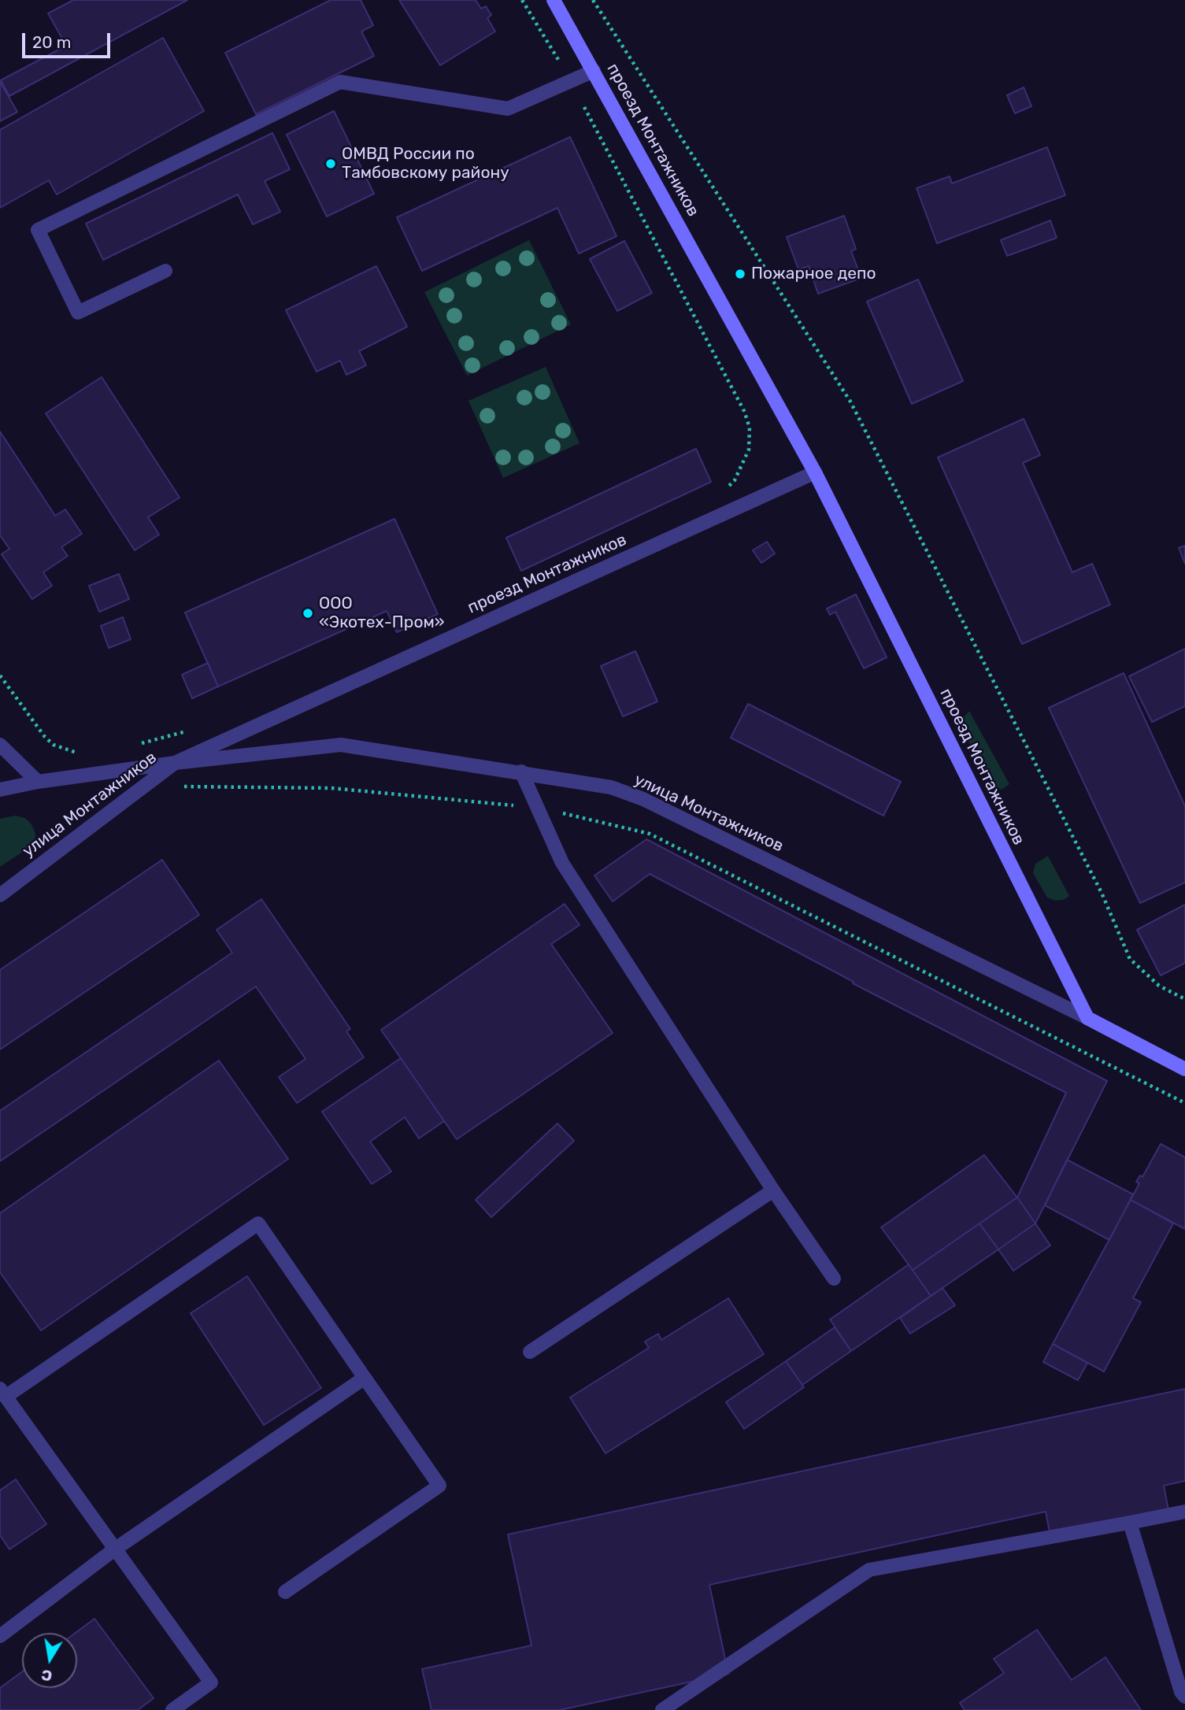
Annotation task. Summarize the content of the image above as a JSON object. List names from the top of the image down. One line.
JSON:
{"streets":{"main road":["проезд Монтажников","улица Монтажников"]},"crossings":[["проезд Монтажников","улица Монтажников"]],"places":["ОМВД России по Тамбовскому району","Пожарное депо","ООО «Экотех-Пром»"],"scale_bar":"20 m","north":"bottom"}
